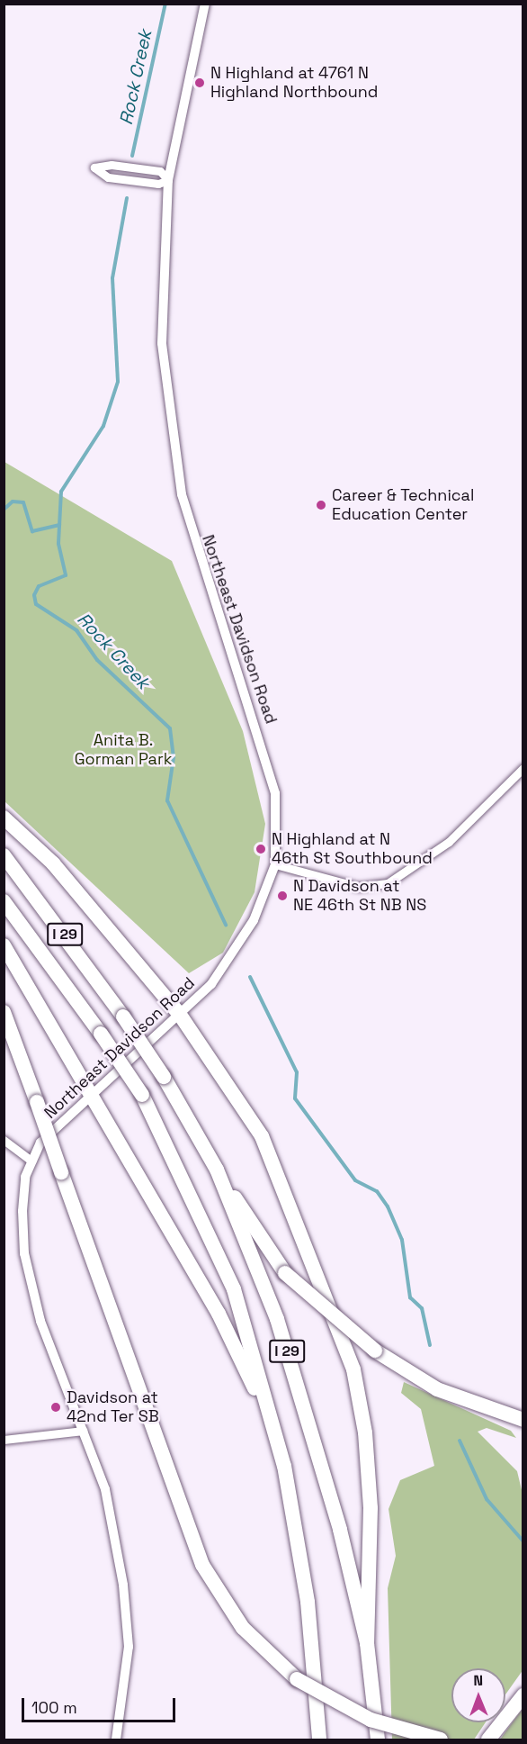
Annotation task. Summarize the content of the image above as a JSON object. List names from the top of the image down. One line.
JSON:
{"streets":{"highway":["I 29"],"street":["Northeast Davidson Road"]},"water":["Rock Creek"],"parks":["Anita B. Gorman Park"],"places":["N Highland at 4761 N Highland Northbound","Career & Technical Education Center","N Highland at N 46th St Southbound","N Davidson at NE 46th St NB NS","Davidson at 42nd Ter SB"],"scale_bar":"100 m","north":"top"}
